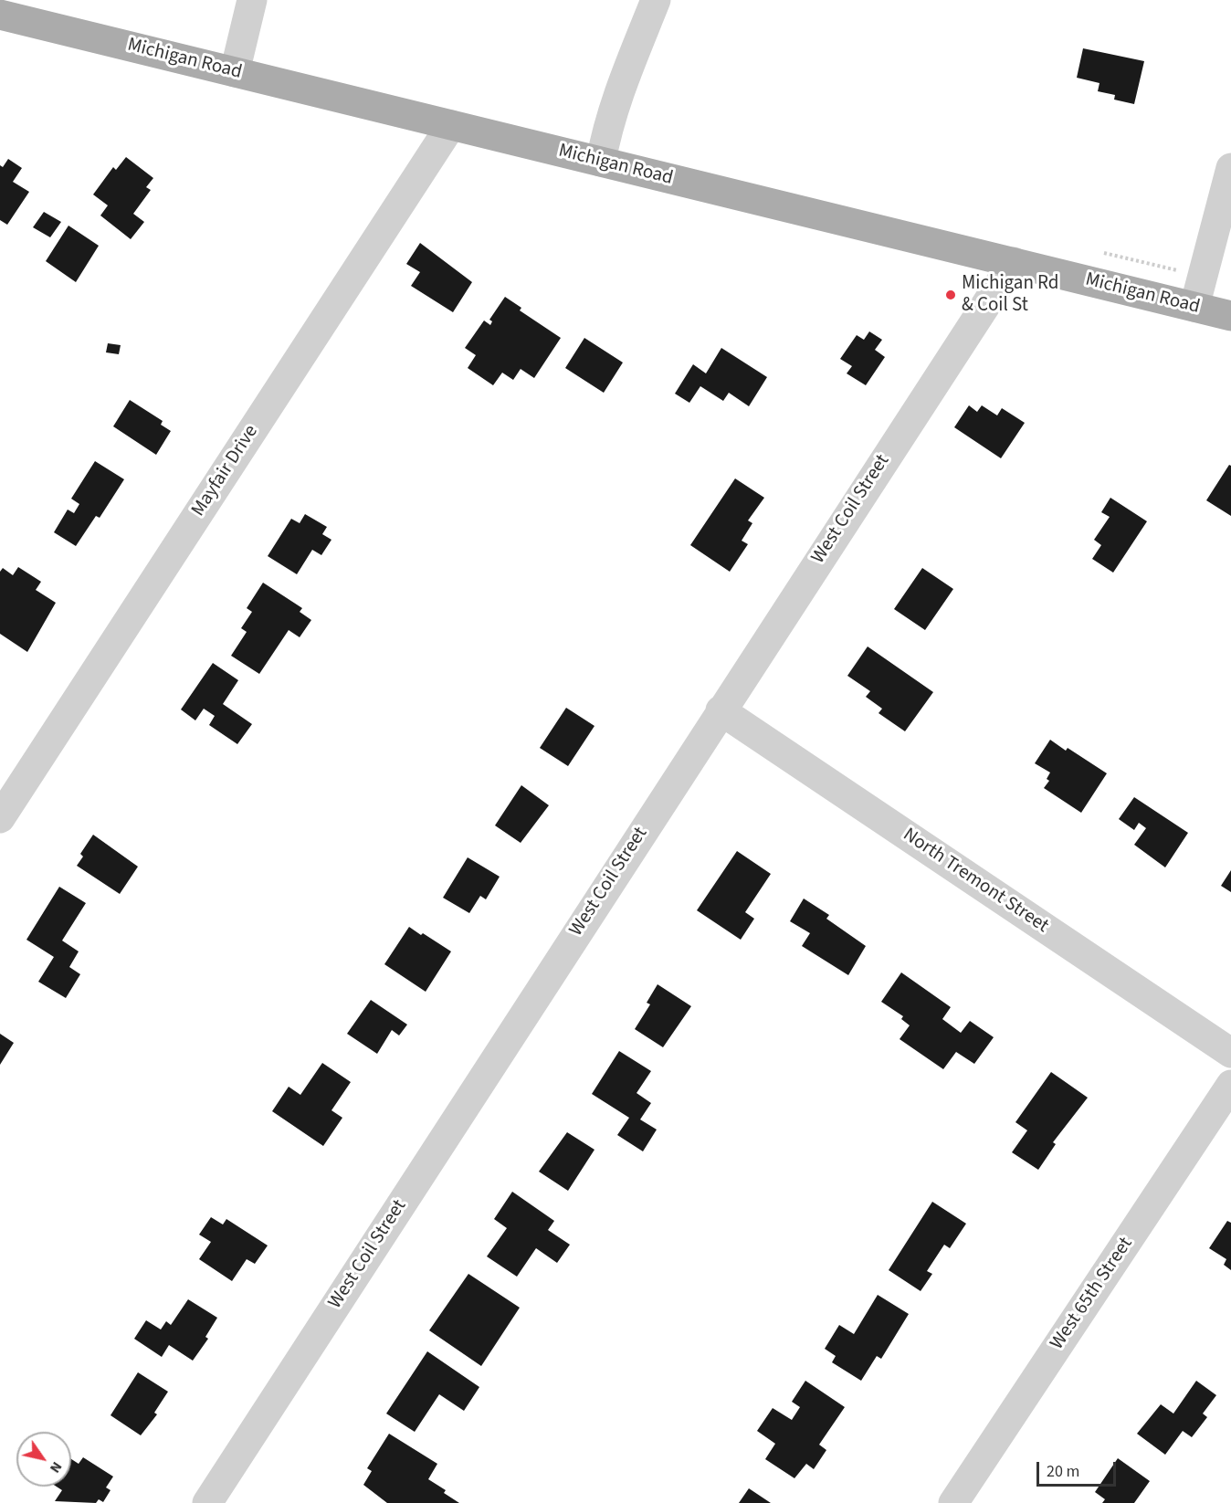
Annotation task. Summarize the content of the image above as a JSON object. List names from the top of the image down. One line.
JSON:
{"streets":{"main road":["Michigan Road"],"street":["Mayfair Drive","West Coil Street","North Tremont Street","West 65th Street"]},"crossings":[["Michigan Road","Mayfair Drive"],["Michigan Road","West Coil Street"],["West Coil Street","North Tremont Street"]],"places":["Michigan Rd & Coil St"],"scale_bar":"20 m","north":"bottom right"}
